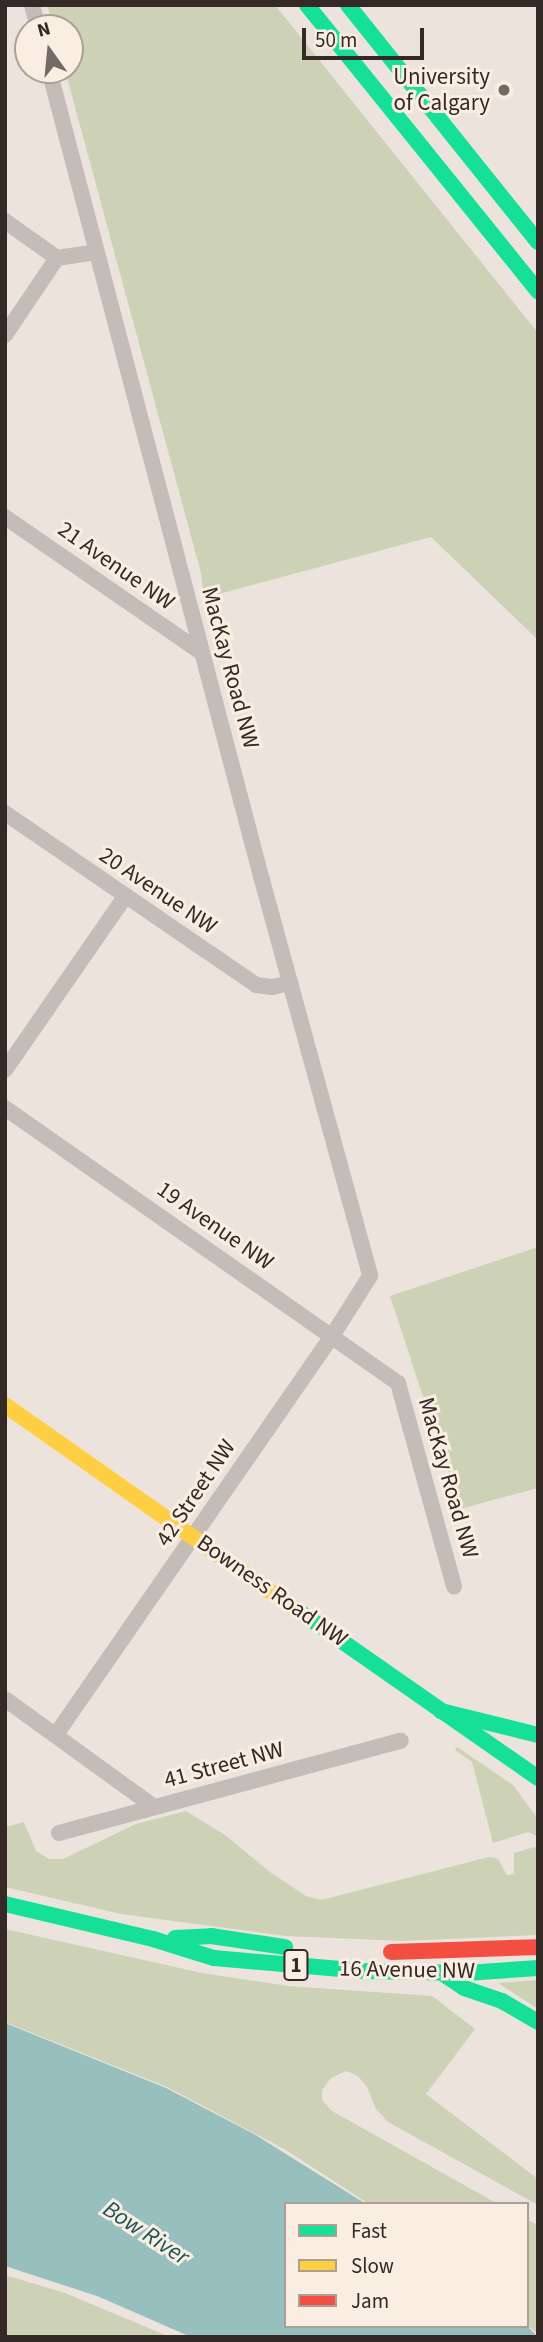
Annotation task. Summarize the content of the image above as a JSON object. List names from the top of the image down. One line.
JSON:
{"streets":{"main road":["Bowness Road NW","1","16 Avenue NW"],"street":["21 Avenue NW","MacKay Road NW","20 Avenue NW","19 Avenue NW","42 Street NW","41 Street NW"]},"crossings":[["21 Avenue NW","MacKay Road NW"],["MacKay Road NW","20 Avenue NW"],["MacKay Road NW","19 Avenue NW"],["MacKay Road NW","42 Street NW"],["19 Avenue NW","42 Street NW"],["42 Street NW","Bowness Road NW"]],"water":["Bow River"],"places":["University of Calgary"],"legend":["Fast","Slow","Jam"],"scale_bar":"50 m","north":"top"}
